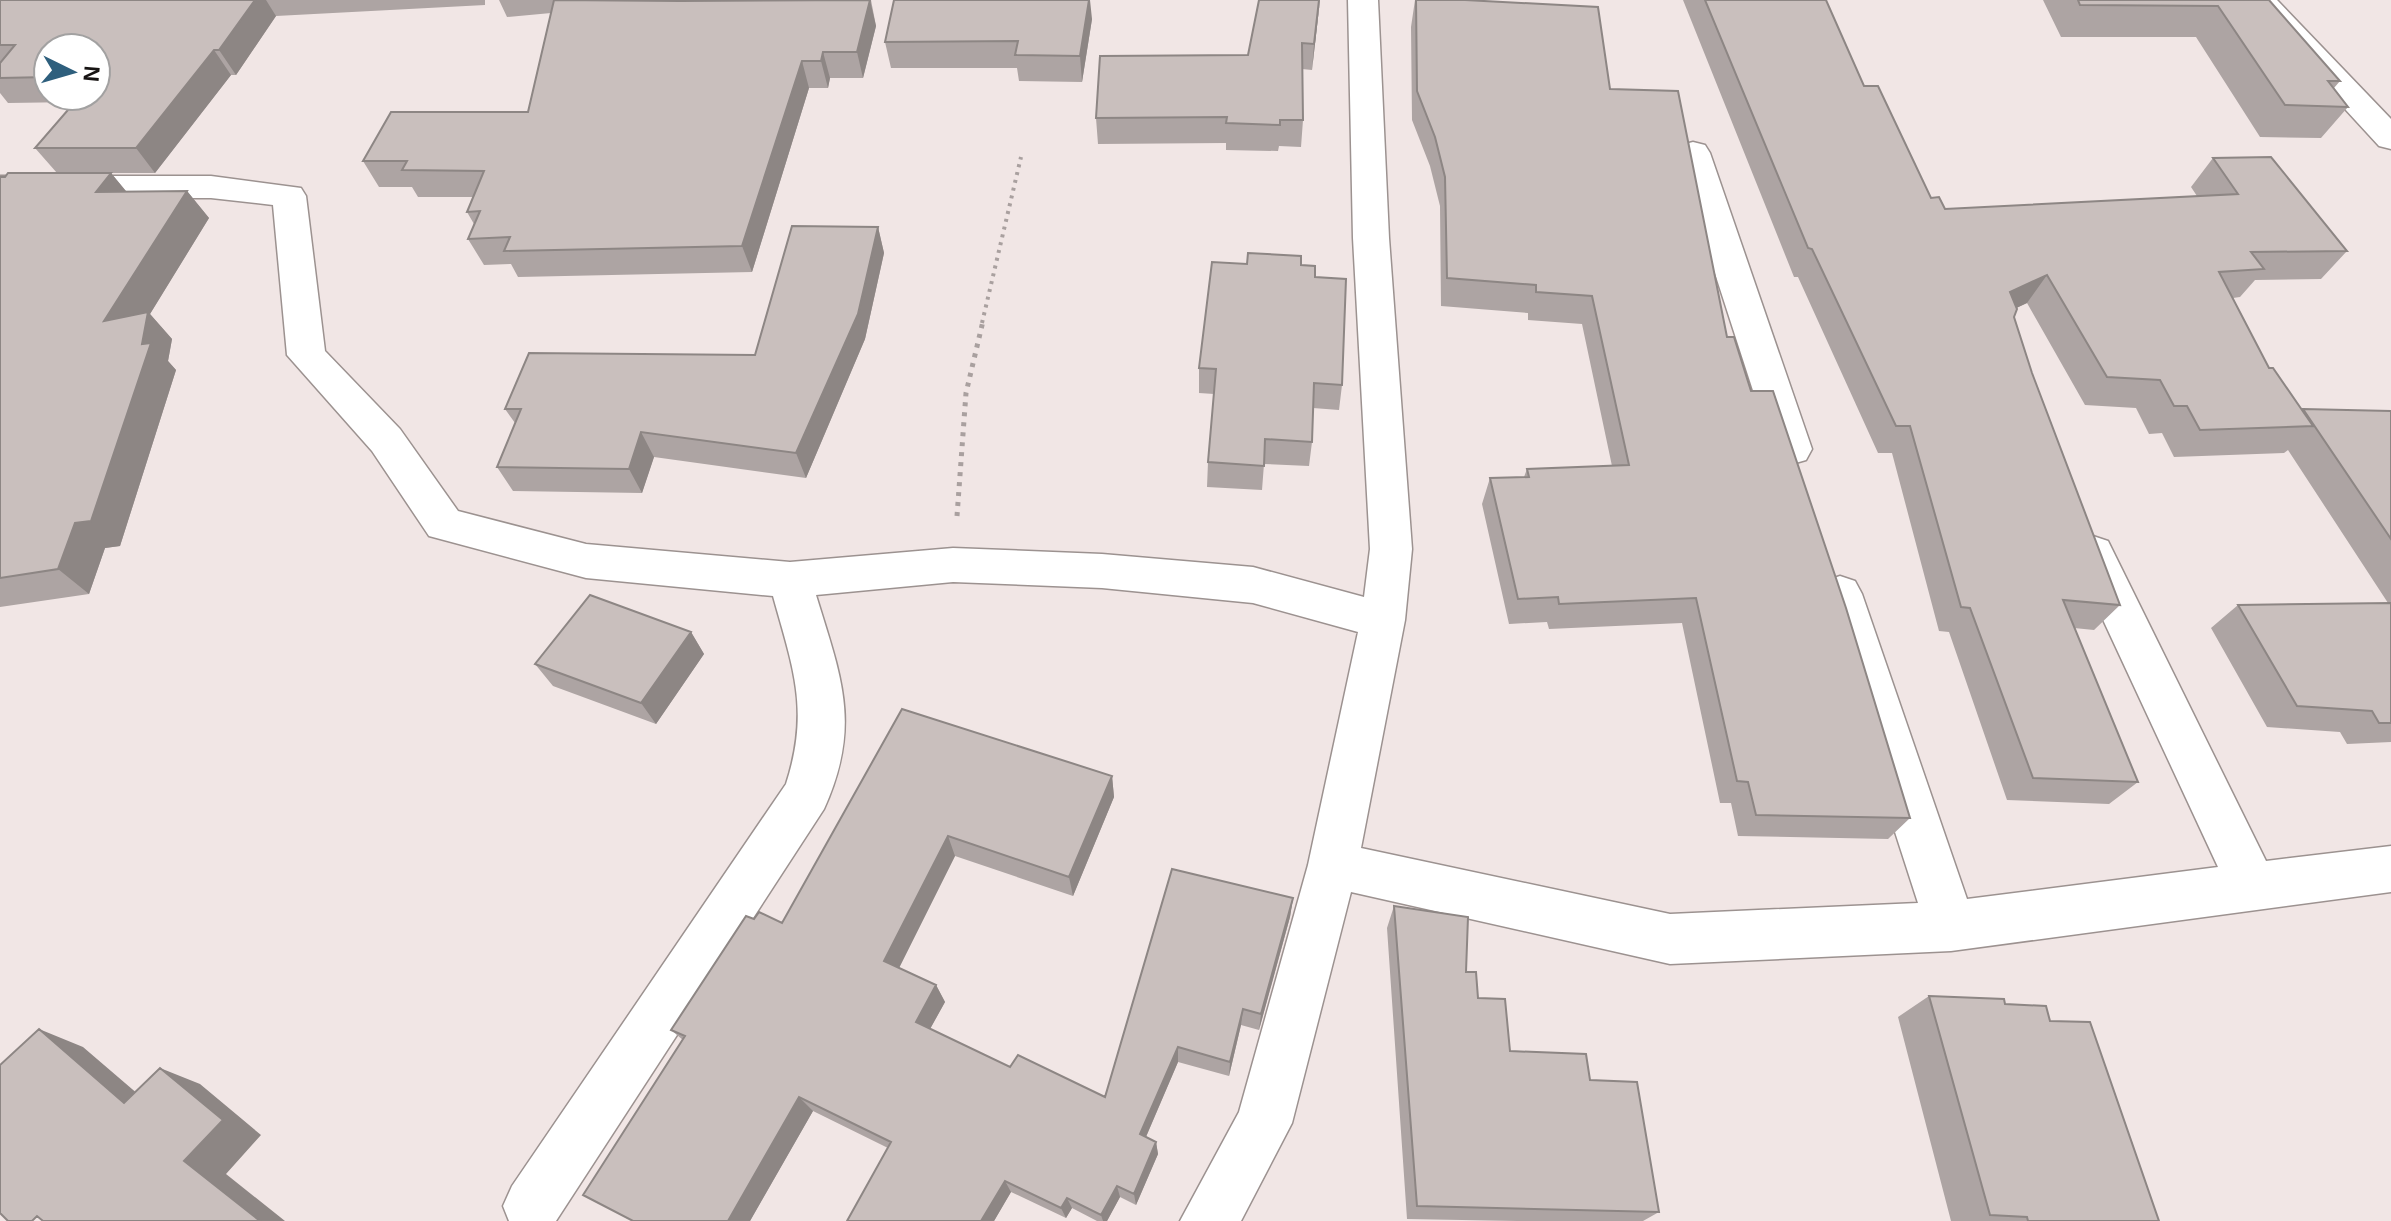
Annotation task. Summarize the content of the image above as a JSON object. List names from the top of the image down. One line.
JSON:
{"north":"right"}
